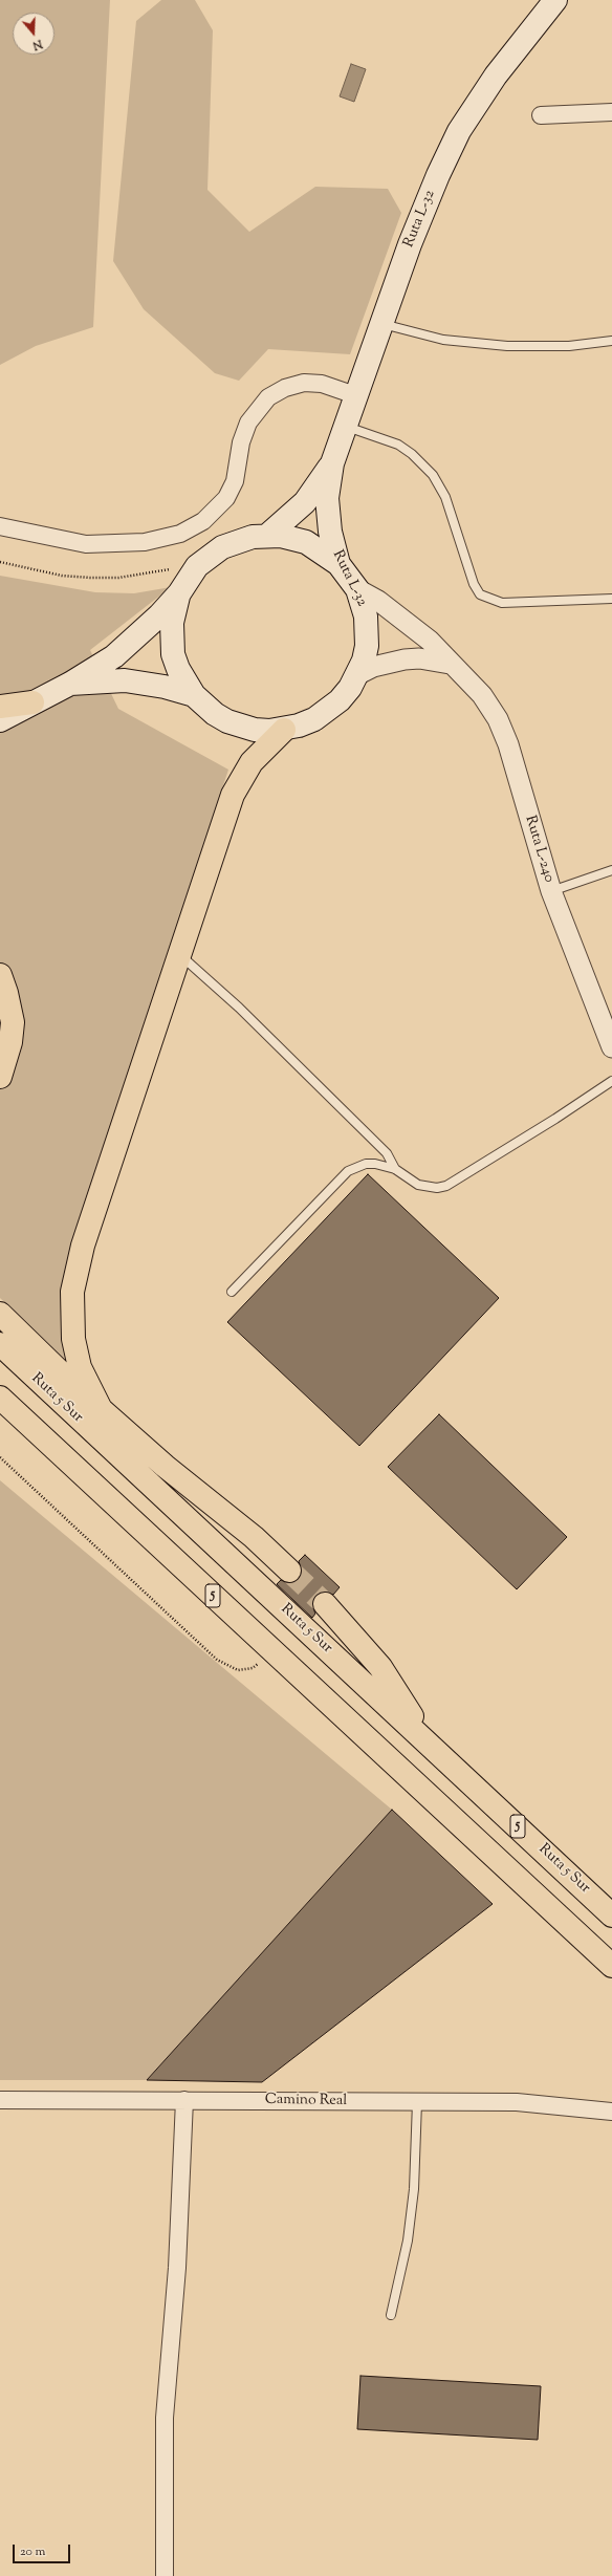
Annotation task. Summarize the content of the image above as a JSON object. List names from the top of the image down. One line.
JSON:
{"streets":{"highway":["Ruta 5 Sur","5"],"main road":["Ruta L-32"],"street":["Ruta L-240","Camino Real"]},"crossings":[["Ruta L-32","Ruta L-240"]],"scale_bar":"20 m","north":"bottom"}
